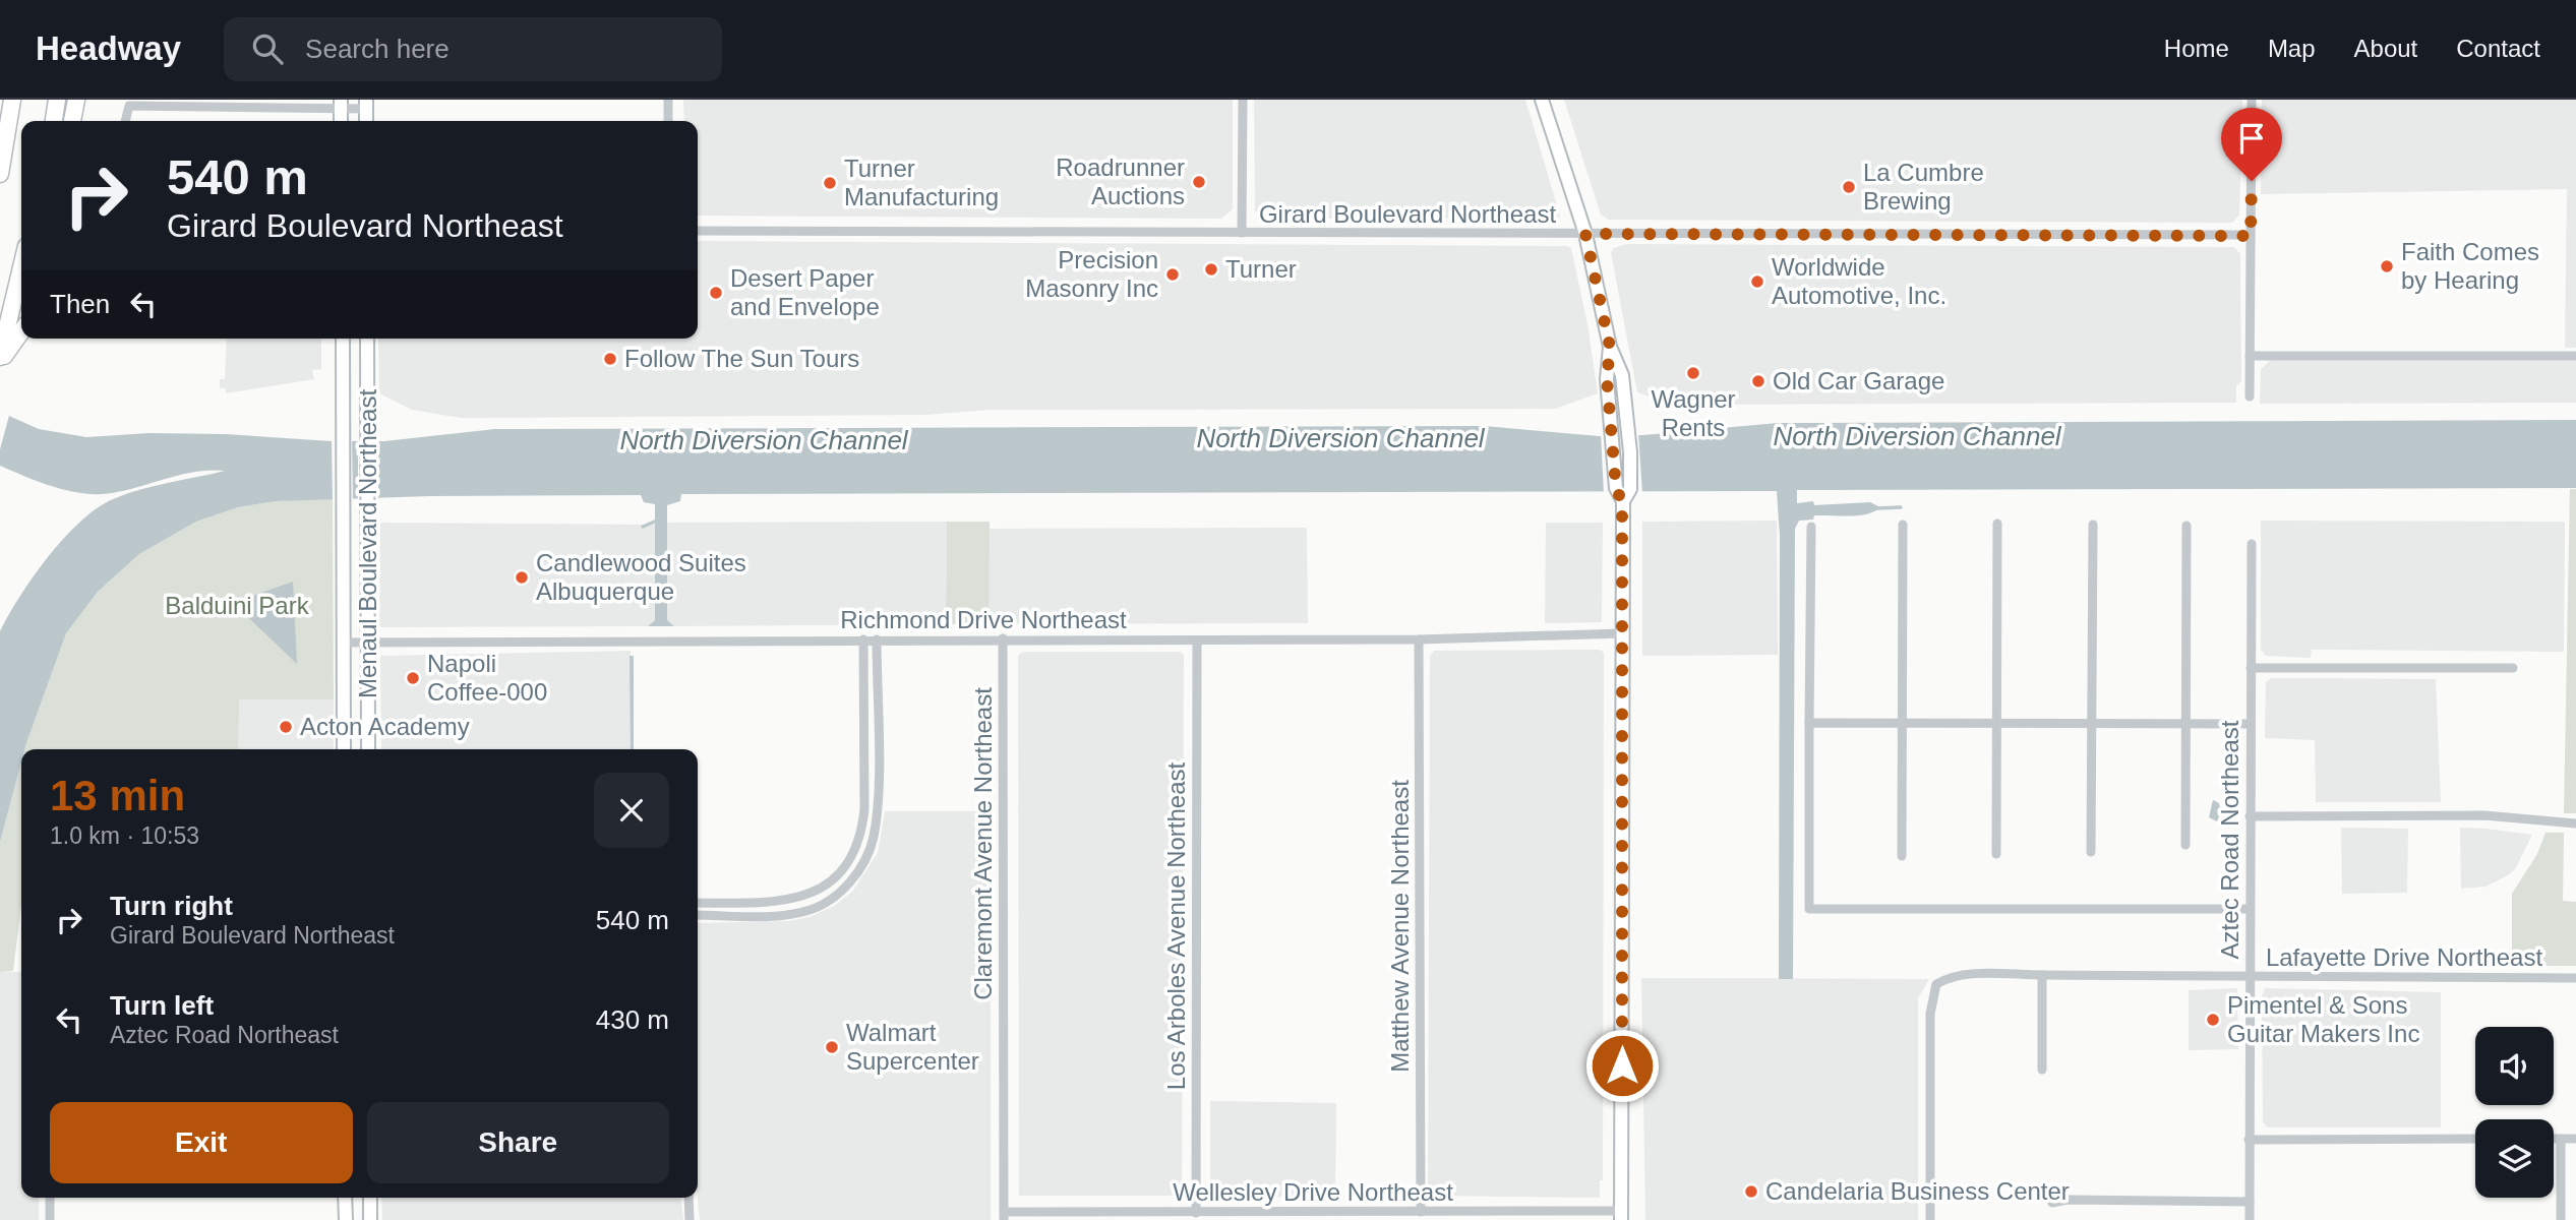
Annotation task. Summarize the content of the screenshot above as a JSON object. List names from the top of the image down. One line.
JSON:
{"streets":{"main road":["Menaul Boulevard Northeast"],"street":["Girard Boulevard Northeast","Richmond Drive Northeast","Aztec Road Northeast","Claremont Avenue Northeast","Los Arboles Avenue Northeast","Matthew Avenue Northeast","Lafayette Drive Northeast","Wellesley Drive Northeast"]},"crossings":[["Menaul Boulevard Northeast","Richmond Drive Northeast"],["Richmond Drive Northeast","Claremont Avenue Northeast"],["Richmond Drive Northeast","Los Arboles Avenue Northeast"],["Richmond Drive Northeast","Matthew Avenue Northeast"],["Aztec Road Northeast","Lafayette Drive Northeast"],["Claremont Avenue Northeast","Wellesley Drive Northeast"],["Los Arboles Avenue Northeast","Wellesley Drive Northeast"],["Matthew Avenue Northeast","Wellesley Drive Northeast"]],"water":["North Diversion Channel"],"parks":["Balduini Park"],"places":["Roadrunner Auctions","Turner Manufacturing","La Cumbre Brewing","Faith Comes by Hearing","Turner","Precision Masonry Inc","Worldwide Automotive, Inc.","Desert Paper and Envelope","Follow The Sun Tours","Wagner Rents","Old Car Garage","Candlewood Suites Albuquerque","Napoli Coffee-000","Acton Academy","Pimentel & Sons Guitar Makers Inc","Walmart Supercenter","Candelaria Business Center"],"page":{"header":"Headway","search":"Search here","nav":["Home","Map","About","Contact"],"turn":["540 m","Girard Boulevard Northeast"],"then":"Then","heading":["13 min","1.0 km · 10:53"],"list":[{"name":"Turn right","note":"Girard Boulevard Northeast","value":"540 m"},{"name":"Turn left","note":"Aztec Road Northeast","value":"430 m"}],"buttons":["Exit","Share"]}}
